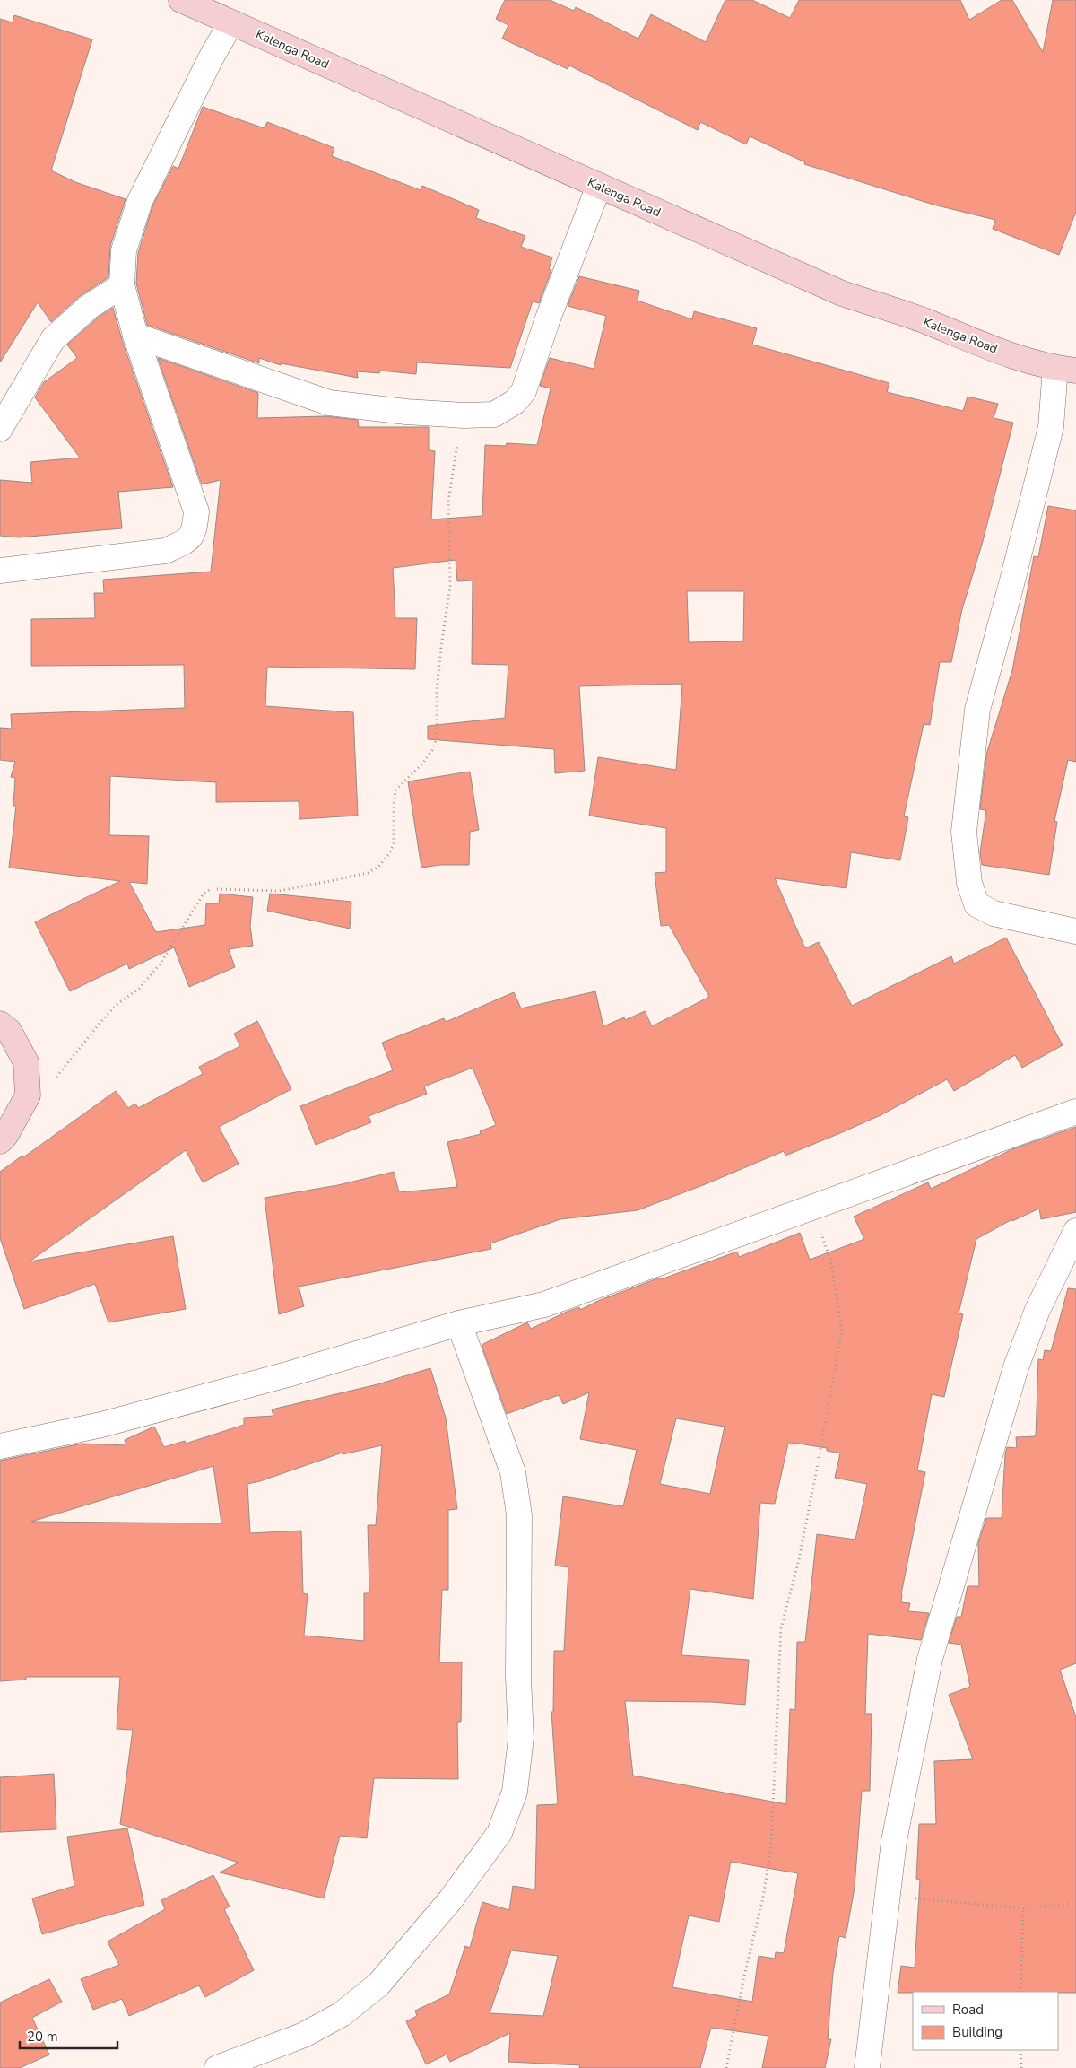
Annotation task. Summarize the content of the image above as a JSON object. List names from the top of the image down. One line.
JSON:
{"streets":{"main road":["Kalenga Road"]},"legend":["Road","Building"],"scale_bar":"20 m"}
